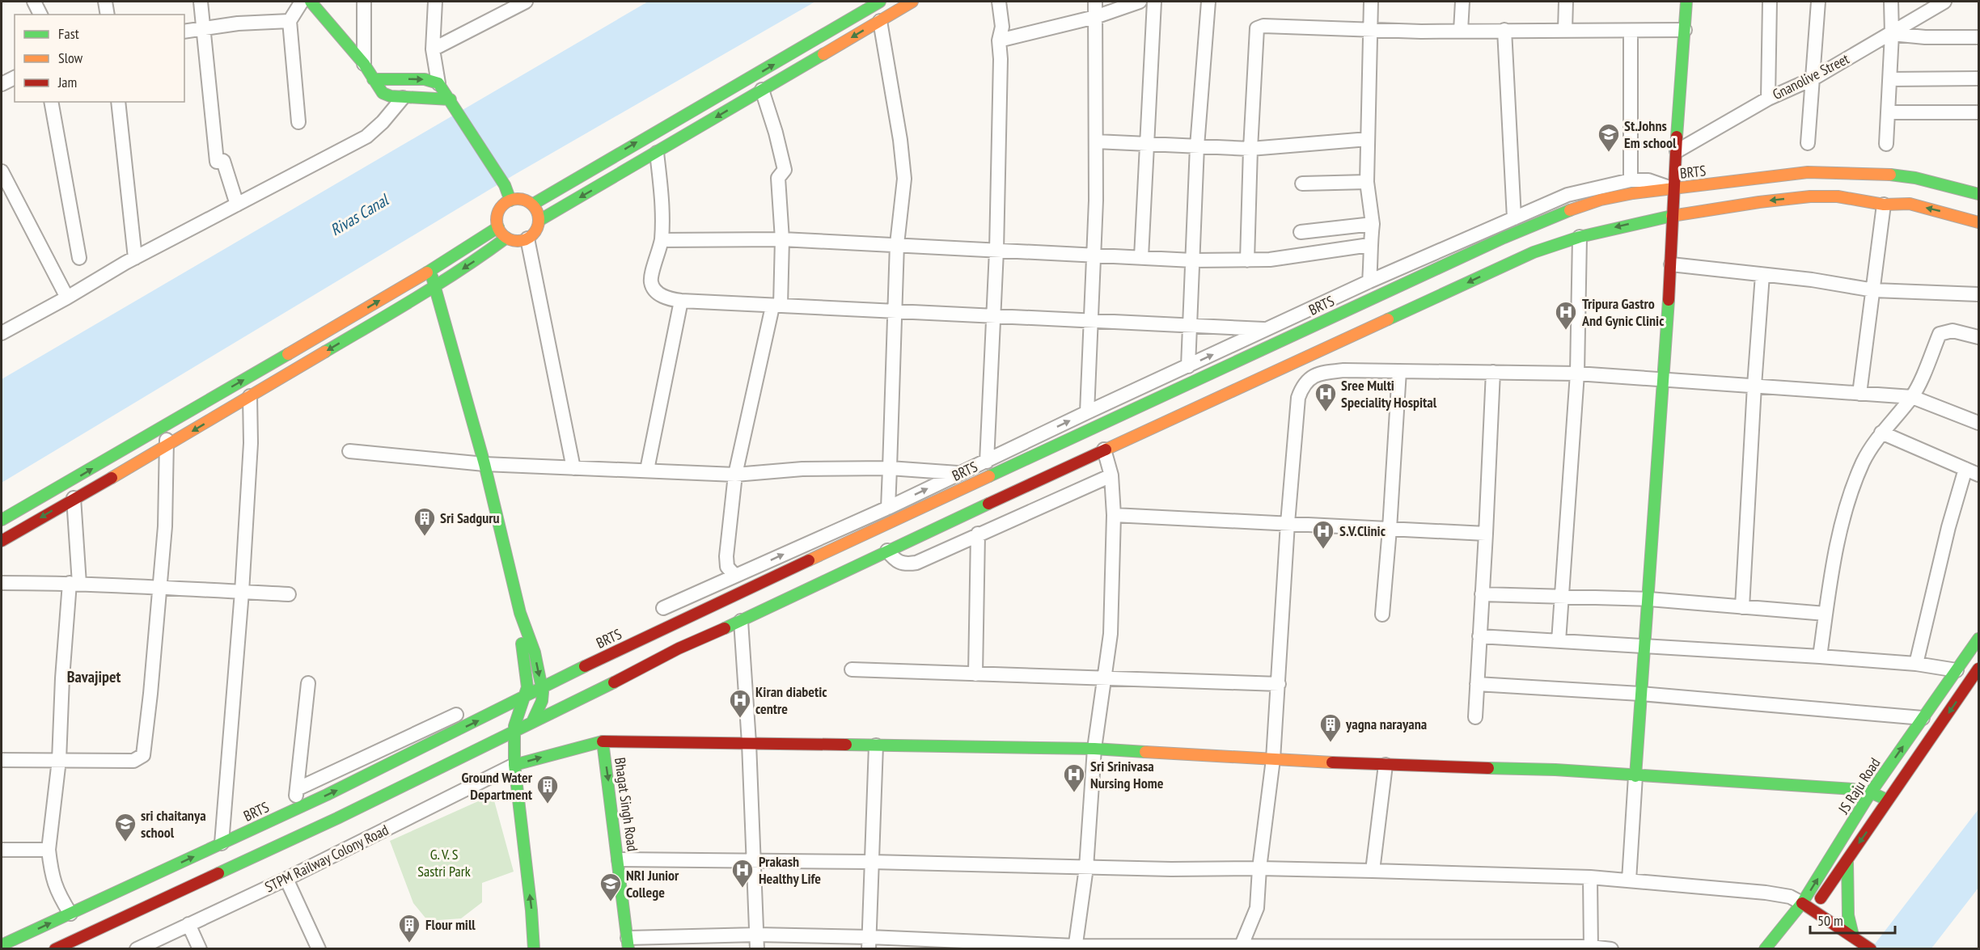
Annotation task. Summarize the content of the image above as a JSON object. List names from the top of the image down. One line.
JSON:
{"streets":{"street":["Gnanolive Street","BRTS","JS Raju Road","Bhagat Singh Road","STPM Railway Colony Road"]},"crossings":[["Bhagat Singh Road","STPM Railway Colony Road"]],"districts":["Bavajipet"],"water":["Rivas Canal"],"parks":["G. V. S Sastri Park"],"places":{"school or university":["St.Johns Em school","sri chaitanya school","NRI Junior College"],"hospital":["Tripura Gastro And Gynic Clinic","Sree Multi Speciality Hospital","S.V.Clinic","Kiran diabetic centre","Sri Srinivasa Nursing Home","Prakash Healthy Life"],"building":["Sri Sadguru","yagna narayana","Ground Water Department","Flour mill"]},"legend":["Fast","Slow","Jam"],"scale_bar":"50 m"}
